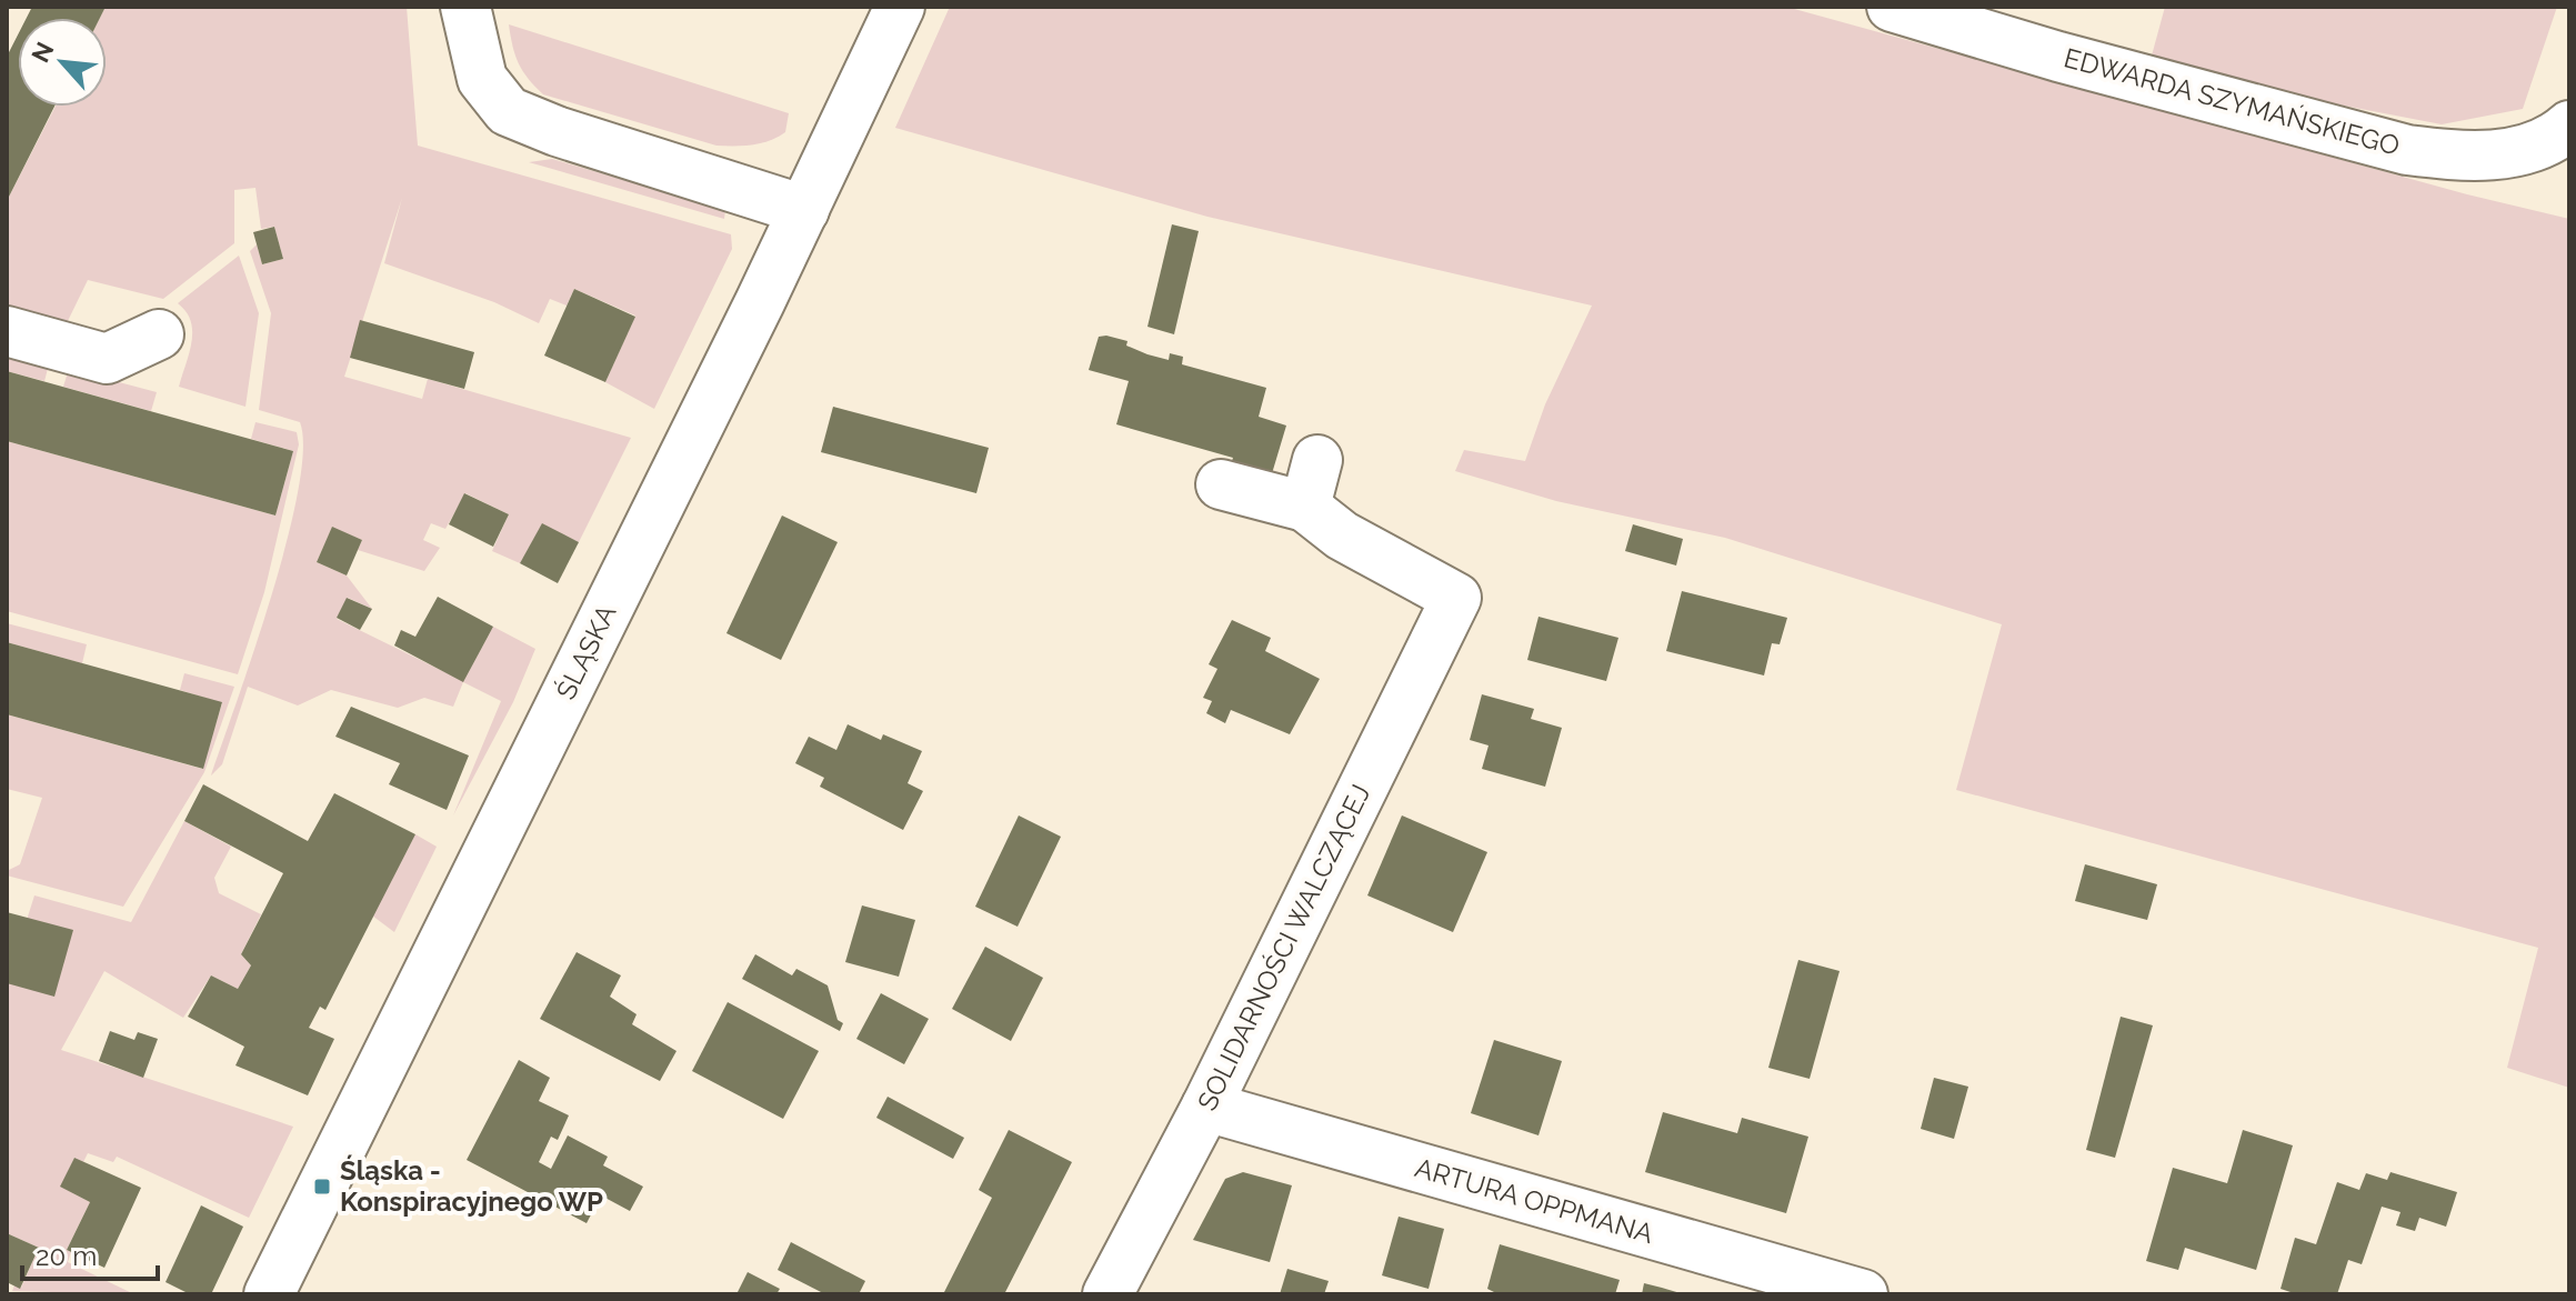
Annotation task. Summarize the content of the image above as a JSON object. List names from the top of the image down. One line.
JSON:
{"streets":{"street":["EDWARDA SZYMAŃSKIEGO","ŚLĄSKA","SOLIDARNOŚCI WALCZĄCEJ","ARTURA OPPMANA"]},"crossings":[["SOLIDARNOŚCI WALCZĄCEJ","ARTURA OPPMANA"]],"places":{"transit":["Śląska - Konspiracyjnego WP"]},"scale_bar":"20 m","north":"top left"}
